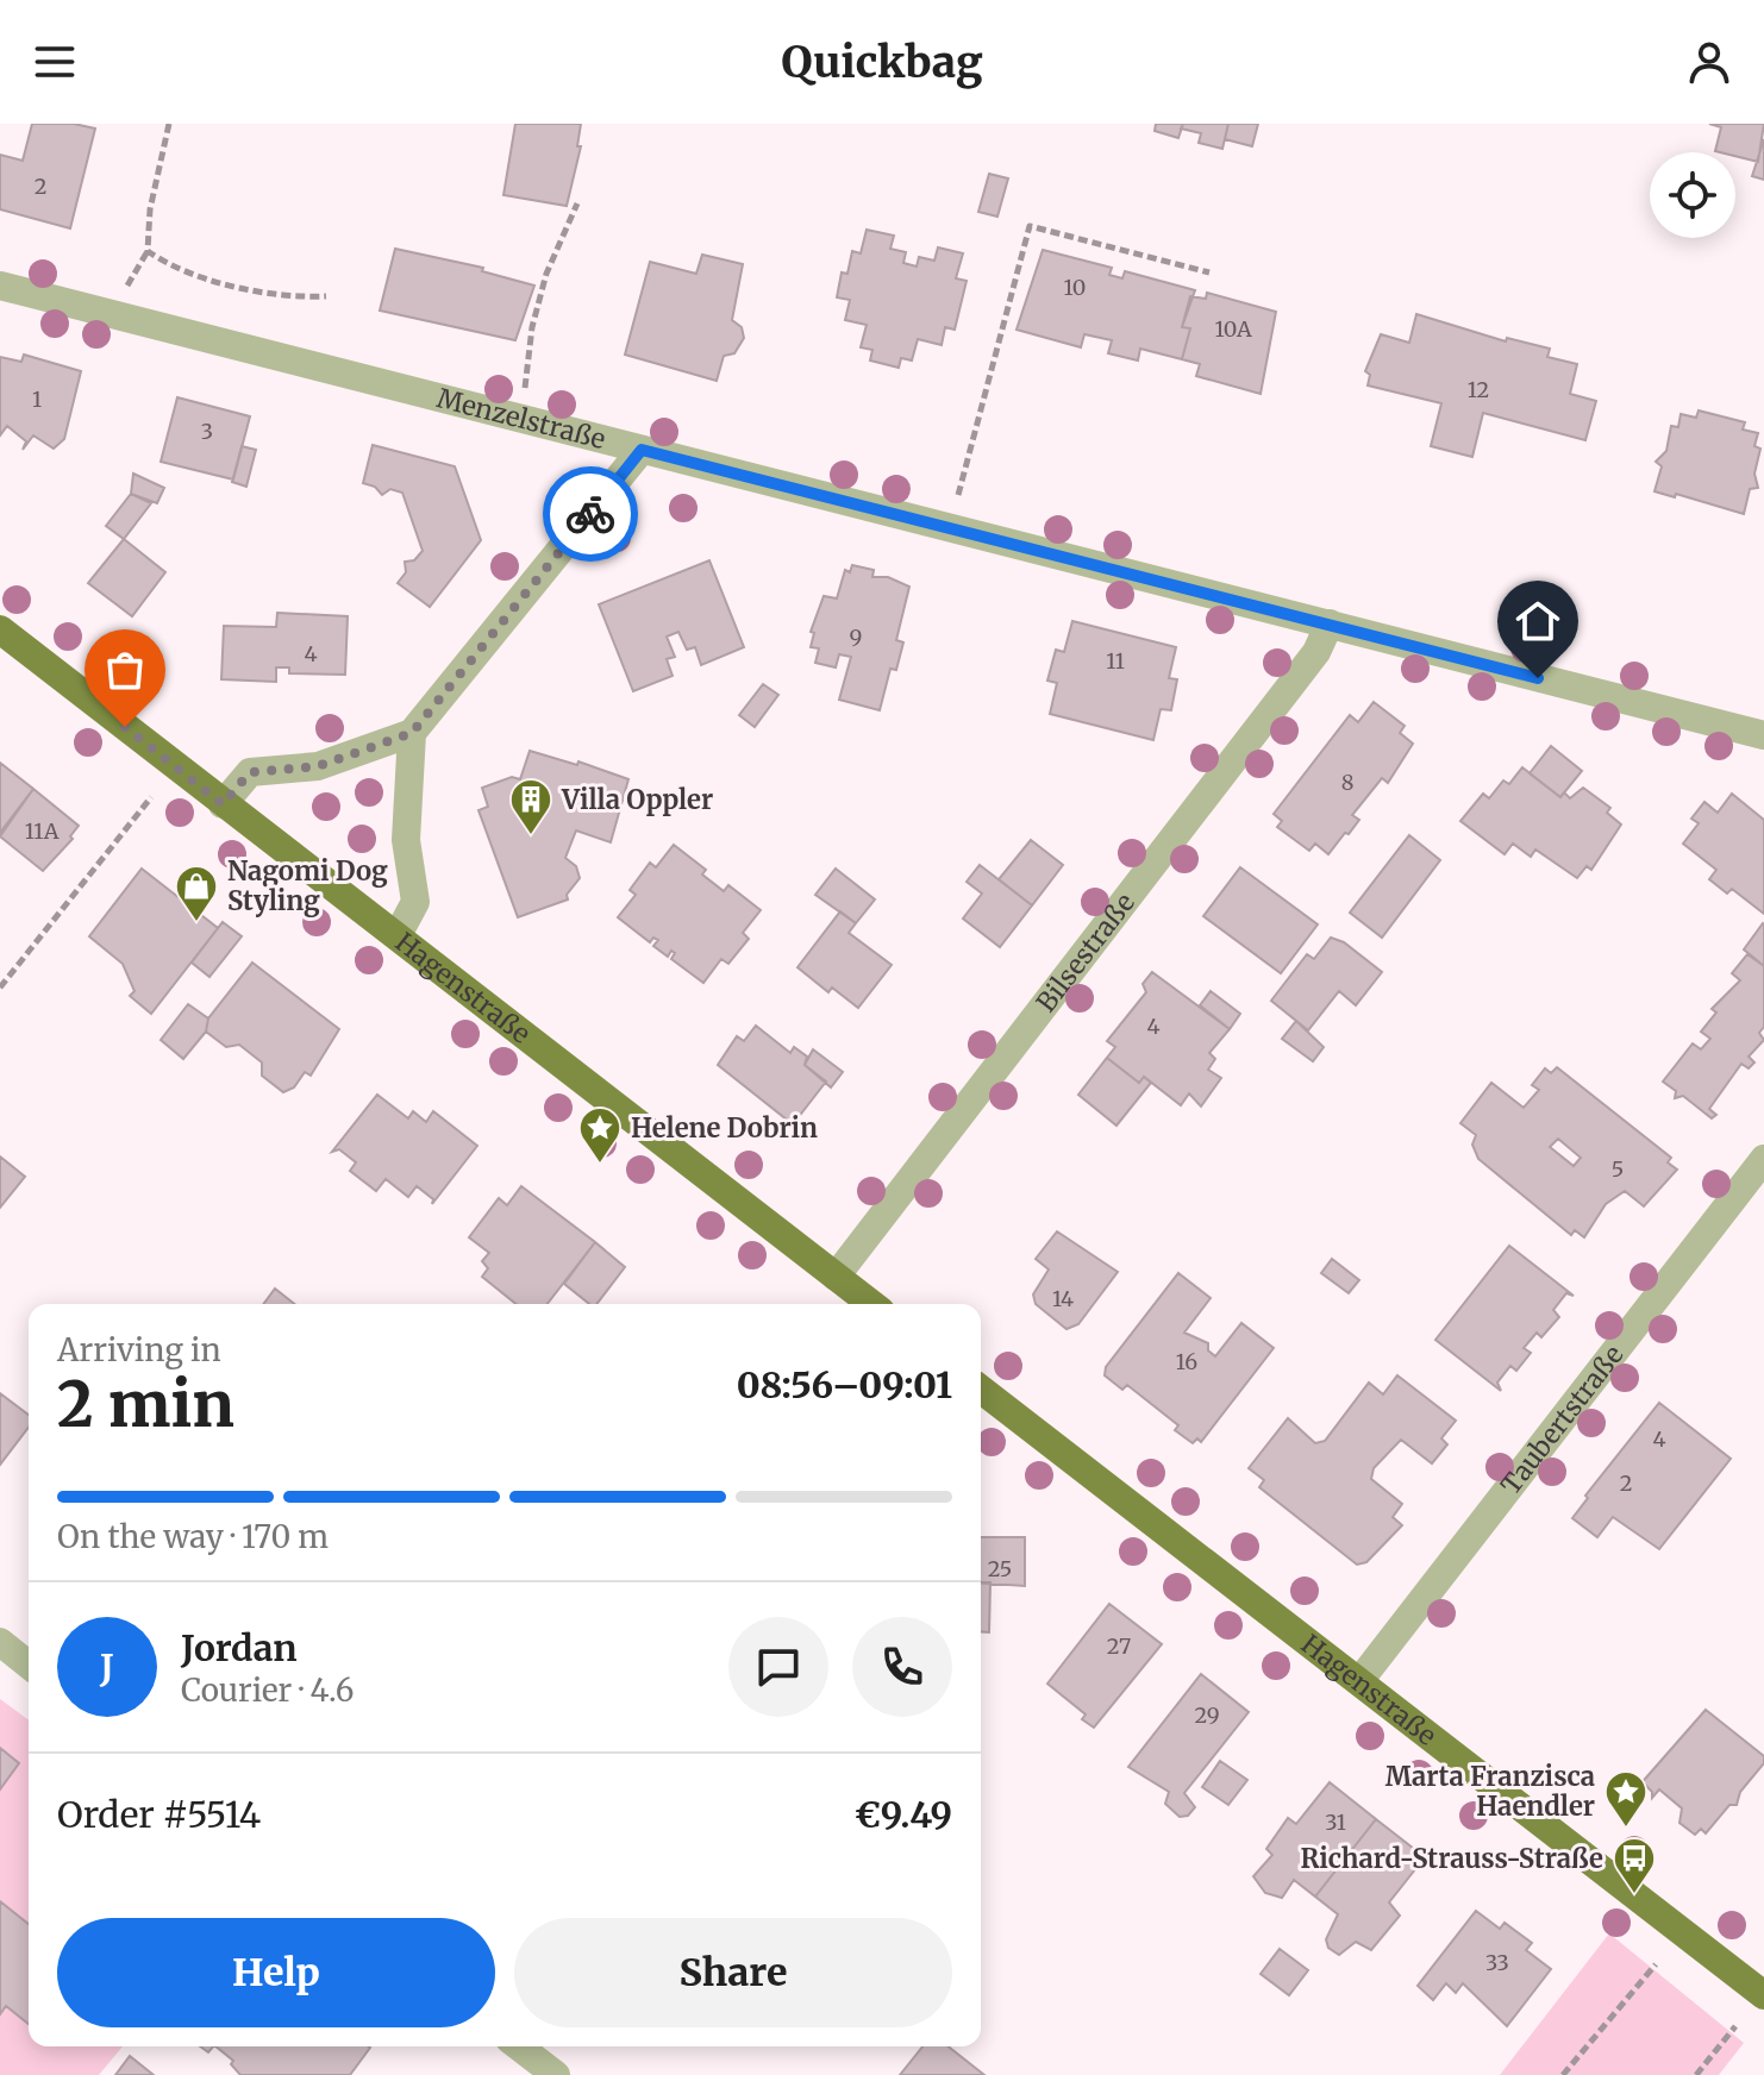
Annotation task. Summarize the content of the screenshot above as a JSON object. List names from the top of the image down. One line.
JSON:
{"streets":{"main road":["Hagenstraße"],"street":["Menzelstraße","Bilsestraße","Taubertstraße"]},"crossings":[["Menzelstraße","Bilsestraße"],["Bilsestraße","Hagenstraße"],["Hagenstraße","Taubertstraße"]],"places":{"building":["Villa Oppler"],"shop":["Nagomi Dog Styling"],"place":["Helene Dobrin","Marta Franzisca Haendler"],"bus stop":["Richard-Strauss-Straße"]},"house_numbers":["2","10","10A","12","1","3","9","4","11","8","11A","4","5","14","16","4","2","25","27","29","31","33"],"page":{"header":"Quickbag","heading":["2 min","Arriving in","08:56–09:01"],"panel":["Jordan","Courier · 4.6","Order #5514","€9.49"],"bar":"On the way · 170 m","round":"J","buttons":["Help","Share"]}}
